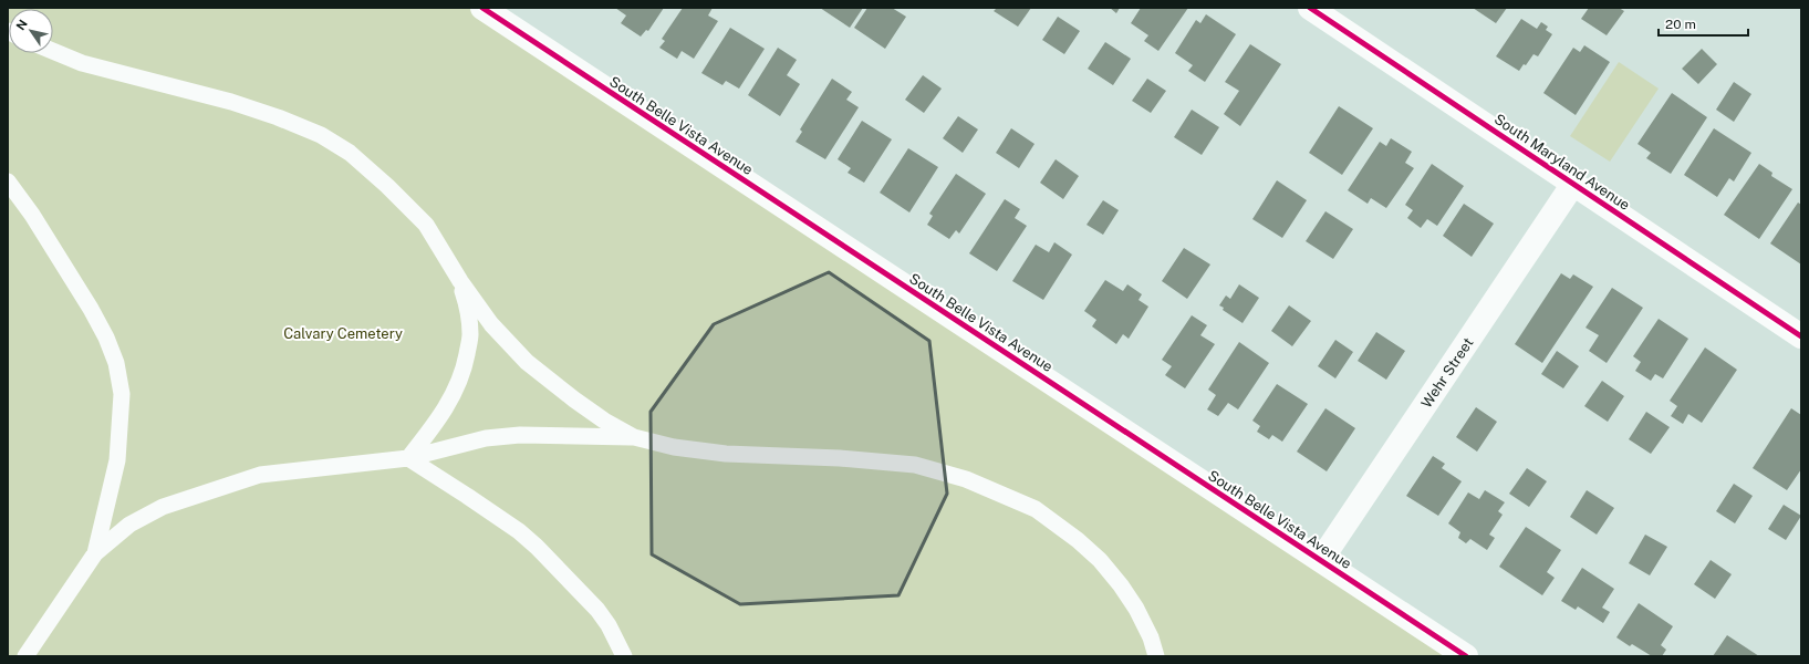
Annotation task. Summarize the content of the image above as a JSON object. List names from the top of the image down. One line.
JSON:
{"streets":{"street":["South Belle Vista Avenue","South Maryland Avenue","Wehr Street"]},"crossings":[["South Belle Vista Avenue","Wehr Street"],["South Maryland Avenue","Wehr Street"]],"parks":["Calvary Cemetery"],"scale_bar":"20 m","north":"top left"}
